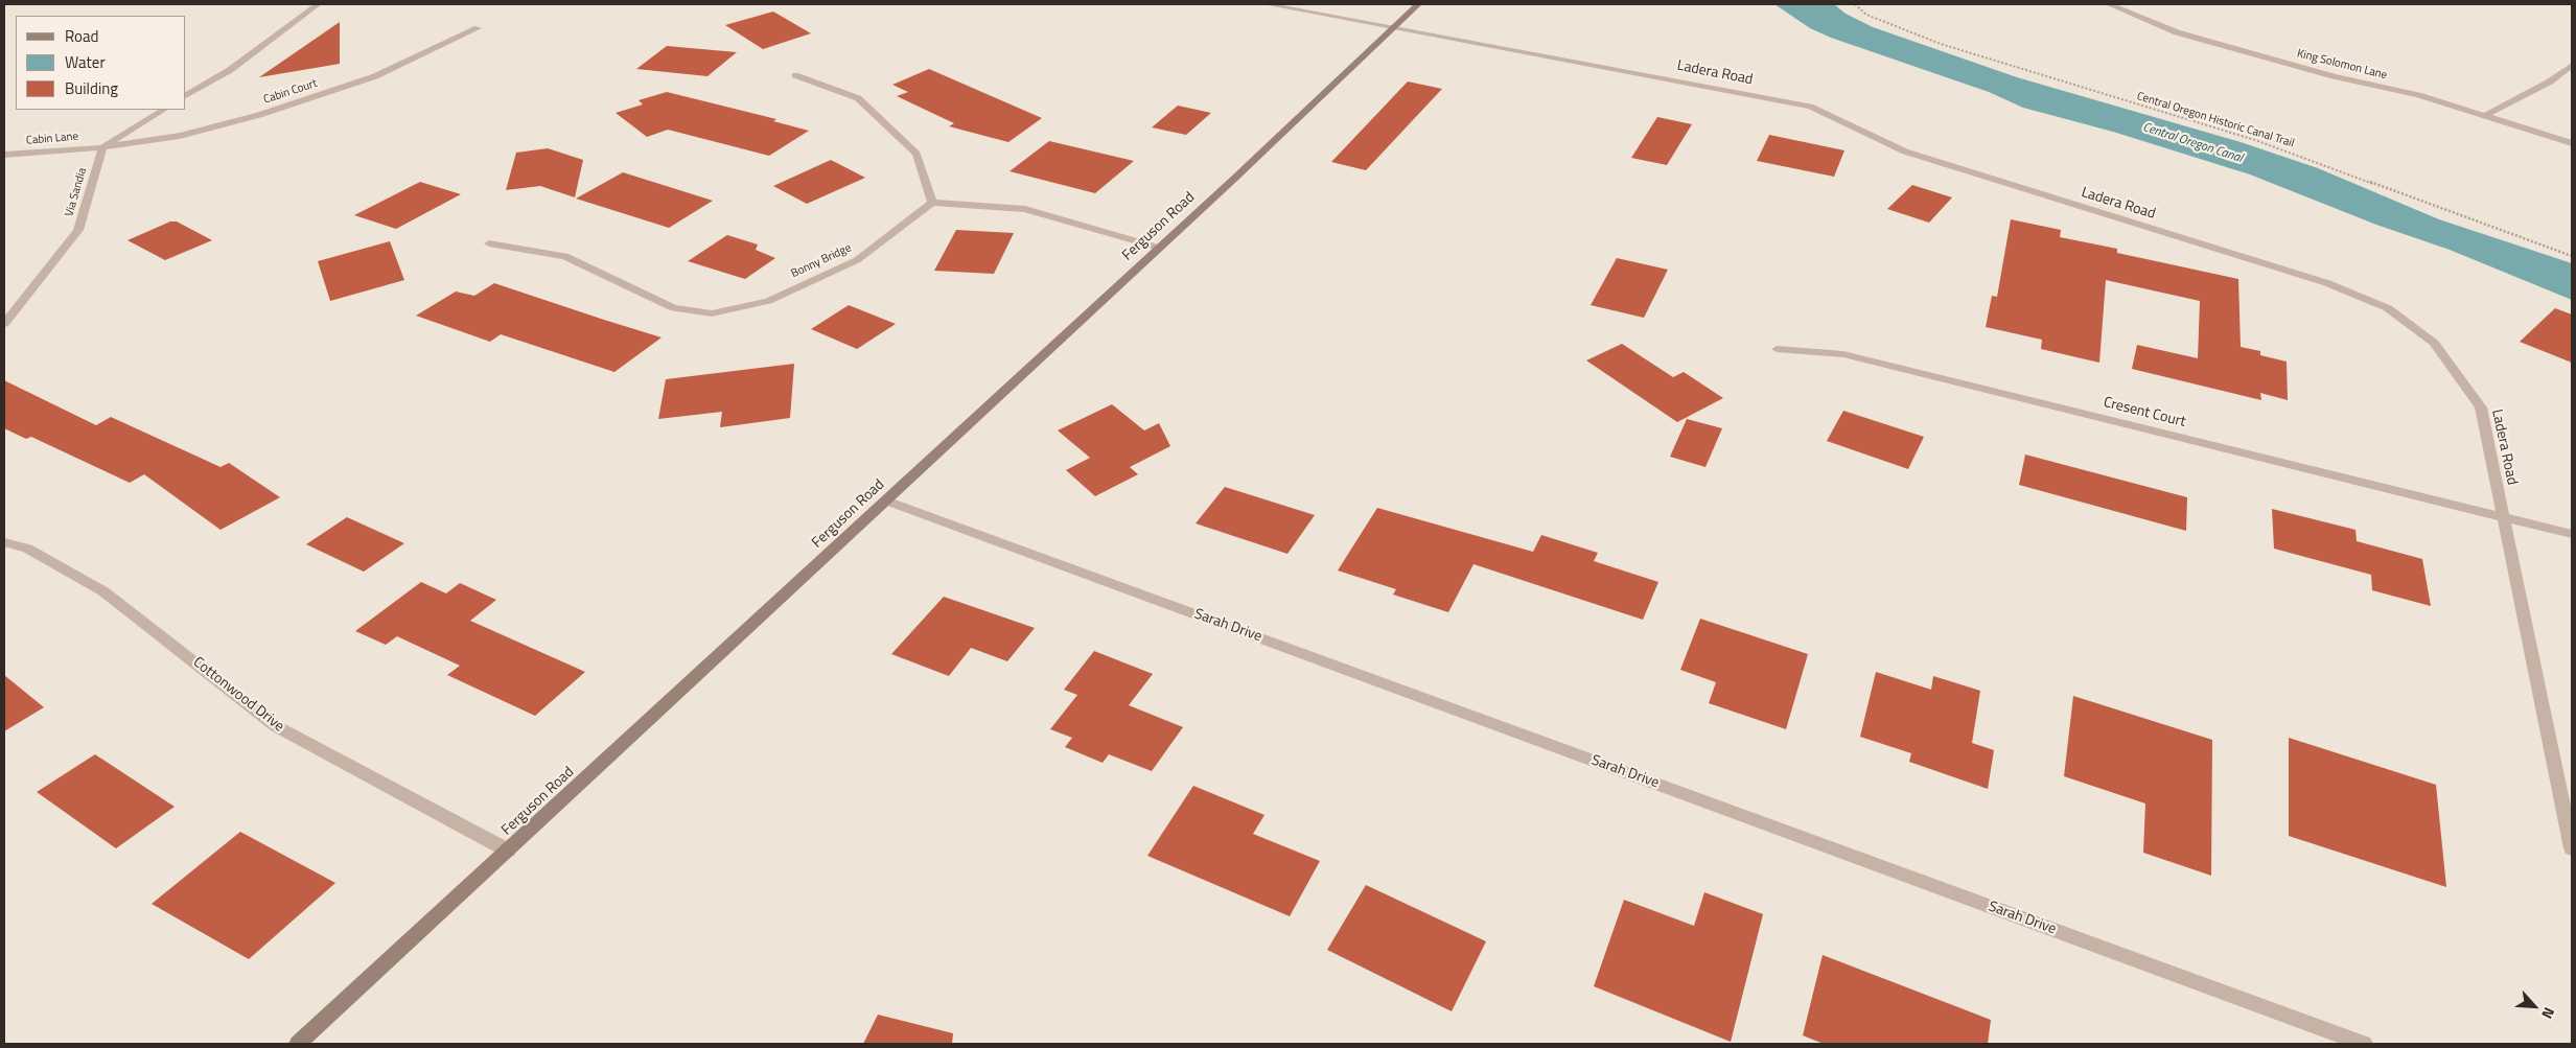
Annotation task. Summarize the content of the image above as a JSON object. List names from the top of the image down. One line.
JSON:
{"streets":{"street":["King Solomon Lane","Ladera Road","Cabin Court","Cabin Lane","Via Sandia","Ferguson Road","Bonny Bridge","Cresent Court","Sarah Drive","Cottonwood Drive"],"path":["Central Oregon Historic Canal Trail"]},"crossings":[["Ladera Road","Ferguson Road"],["Ladera Road","Cresent Court"],["Cabin Court","Cabin Lane"],["Cabin Court","Via Sandia"],["Cabin Lane","Via Sandia"],["Ferguson Road","Sarah Drive"],["Ferguson Road","Cottonwood Drive"]],"water":["Central Oregon Canal"],"legend":["Road","Water","Building"],"north":"bottom right"}
